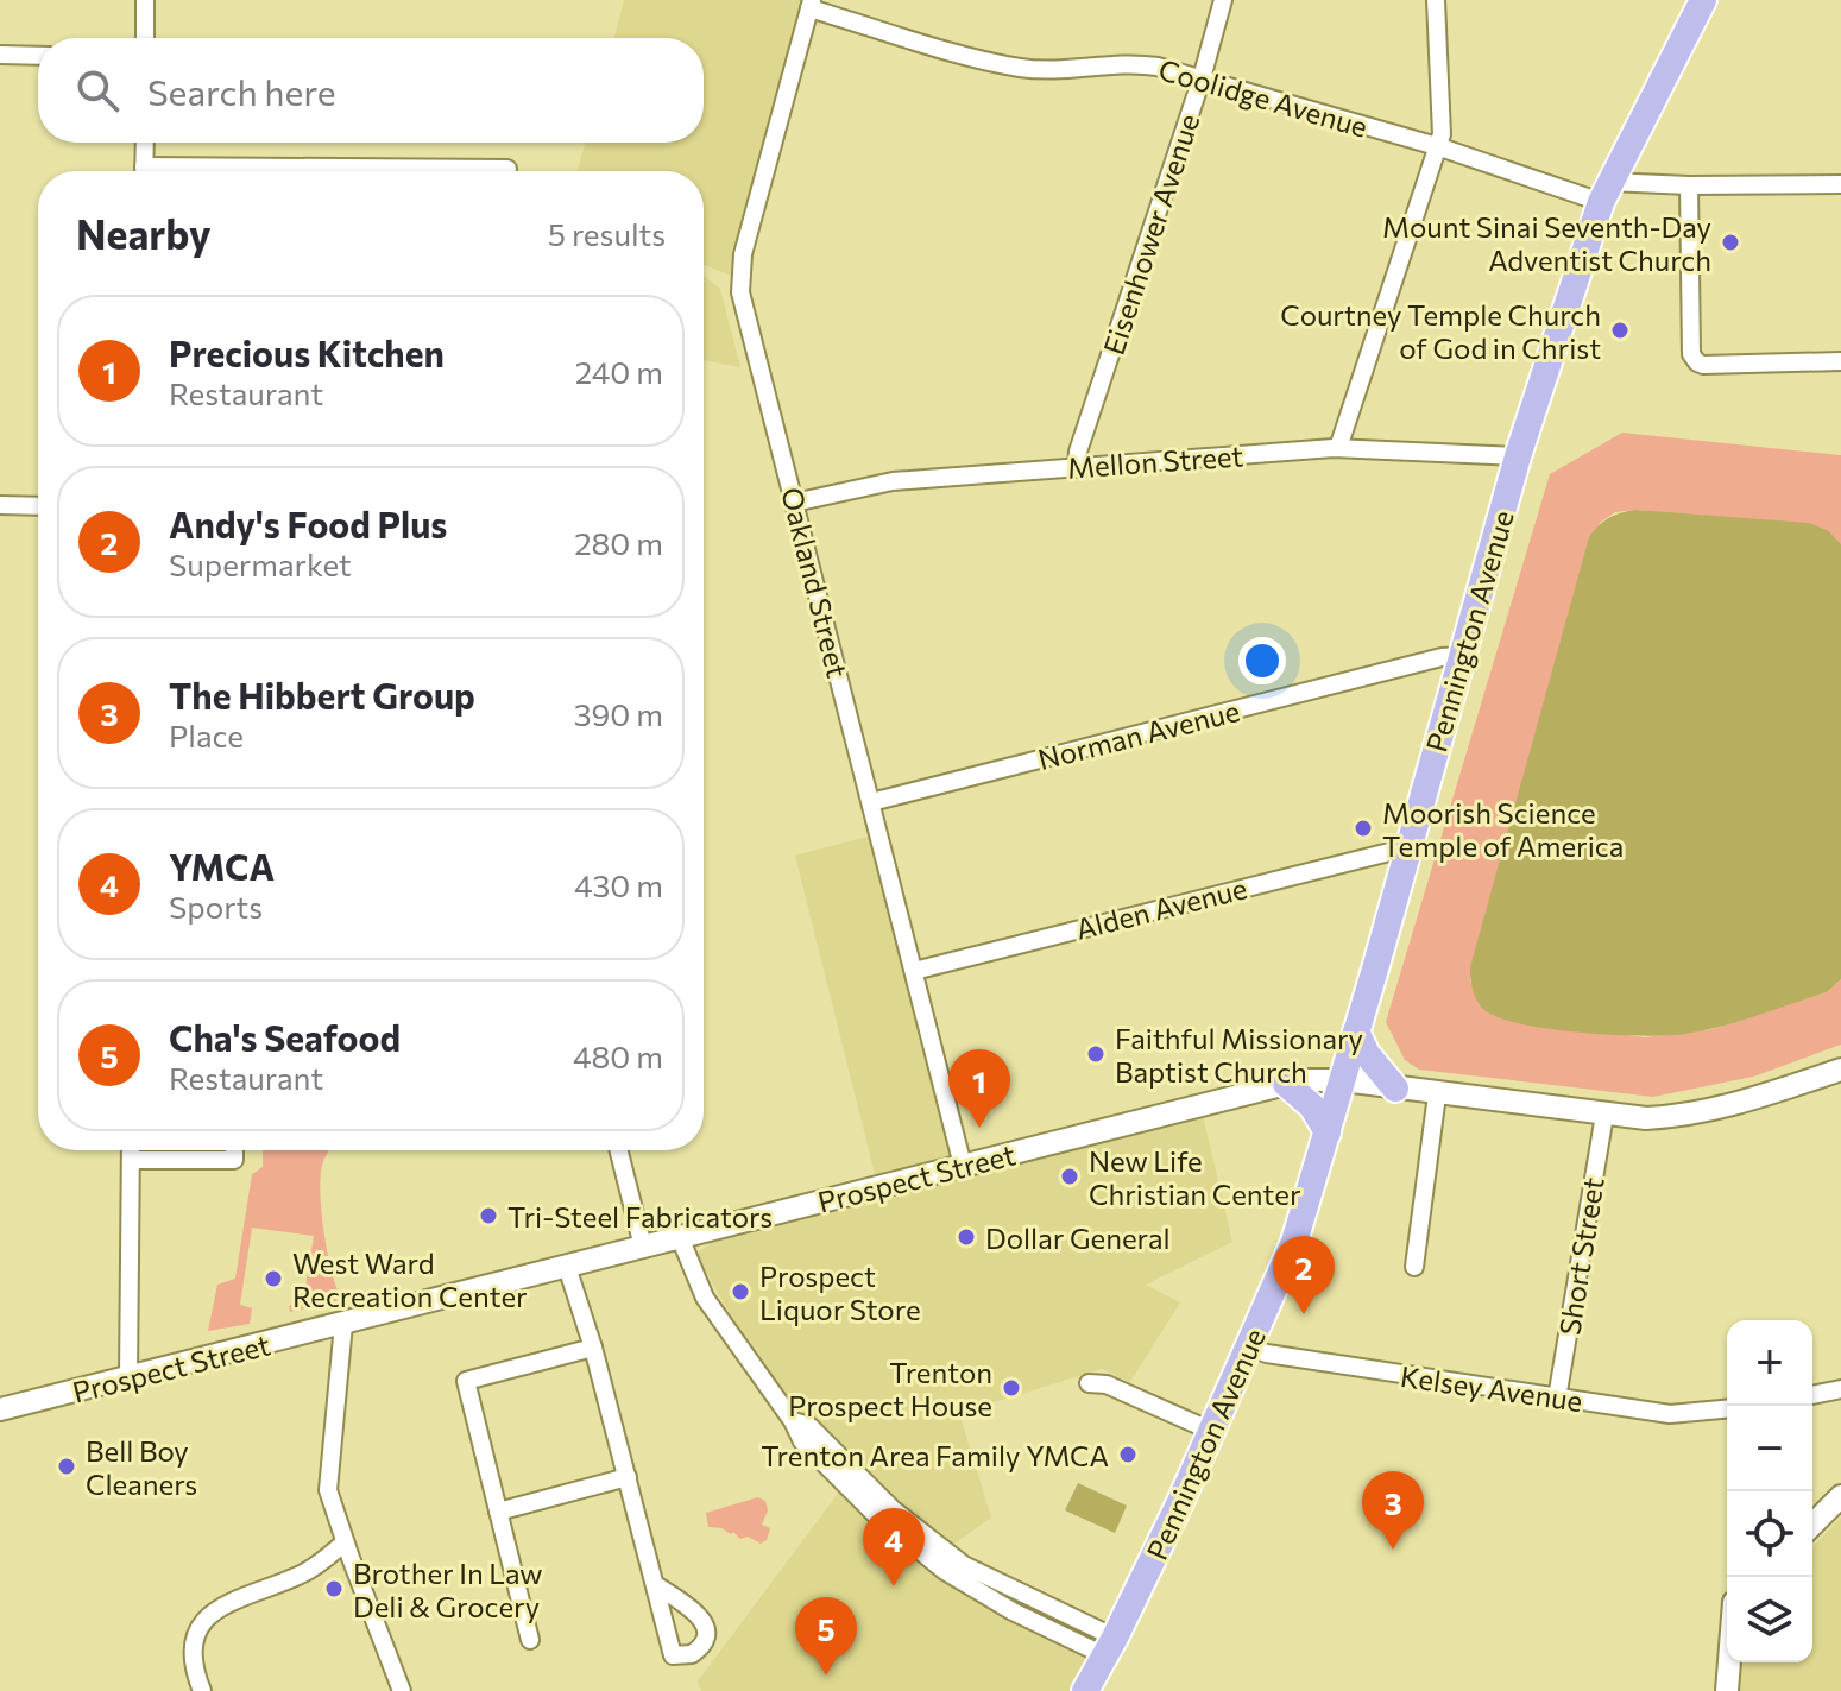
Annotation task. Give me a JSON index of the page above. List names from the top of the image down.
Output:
{
  "streets": {
    "main road": ["Pennington Avenue"],
    "street": [
      "Coolidge Avenue",
      "Eisenhower Avenue",
      "Mellon Street",
      "Oakland Street",
      "Norman Avenue",
      "Alden Avenue",
      "Prospect Street",
      "Short Street",
      "Kelsey Avenue"
    ]
  },
  "crossings": [
    ["Coolidge Avenue", "Eisenhower Avenue"],
    ["Coolidge Avenue", "Oakland Street"],
    ["Coolidge Avenue", "Pennington Avenue"],
    ["Eisenhower Avenue", "Mellon Street"],
    ["Mellon Street", "Oakland Street"],
    ["Mellon Street", "Pennington Avenue"],
    ["Oakland Street", "Norman Avenue"],
    ["Oakland Street", "Alden Avenue"],
    ["Oakland Street", "Prospect Street"],
    ["Pennington Avenue", "Norman Avenue"],
    ["Pennington Avenue", "Alden Avenue"],
    ["Pennington Avenue", "Prospect Street"],
    ["Pennington Avenue", "Kelsey Avenue"],
    ["Prospect Street", "Short Street"],
    ["Short Street", "Kelsey Avenue"]
  ],
  "places": [
    "Mount Sinai Seventh-Day Adventist Church",
    "Courtney Temple Church of God in Christ",
    "Moorish Science Temple of America",
    "Faithful Missionary Baptist Church",
    "New Life Christian Center",
    "Tri-Steel Fabricators",
    "Dollar General",
    "West Ward Recreation Center",
    "Prospect Liquor Store",
    "Trenton Prospect House",
    "Trenton Area Family YMCA",
    "Bell Boy Cleaners",
    "Brother In Law Deli & Grocery"
  ],
  "page": {
    "search": "Search here",
    "heading": ["Nearby", "5 results"],
    "list": [
      {
        "mark": "1",
        "name": "Precious Kitchen",
        "note": "Restaurant",
        "value": "240 m"
      },
      {
        "mark": "2",
        "name": "Andy's Food Plus",
        "note": "Supermarket",
        "value": "280 m"
      },
      {
        "mark": "3",
        "name": "The Hibbert Group",
        "note": "Place",
        "value": "390 m"
      },
      {
        "mark": "4",
        "name": "YMCA",
        "note": "Sports",
        "value": "430 m"
      },
      {
        "mark": "5",
        "name": "Cha's Seafood",
        "note": "Restaurant",
        "value": "480 m"
      }
    ],
    "pins": [
      "1",
      "2",
      "3",
      "4",
      "5"
    ],
    "map_buttons": ["+", "−"]
  }
}
